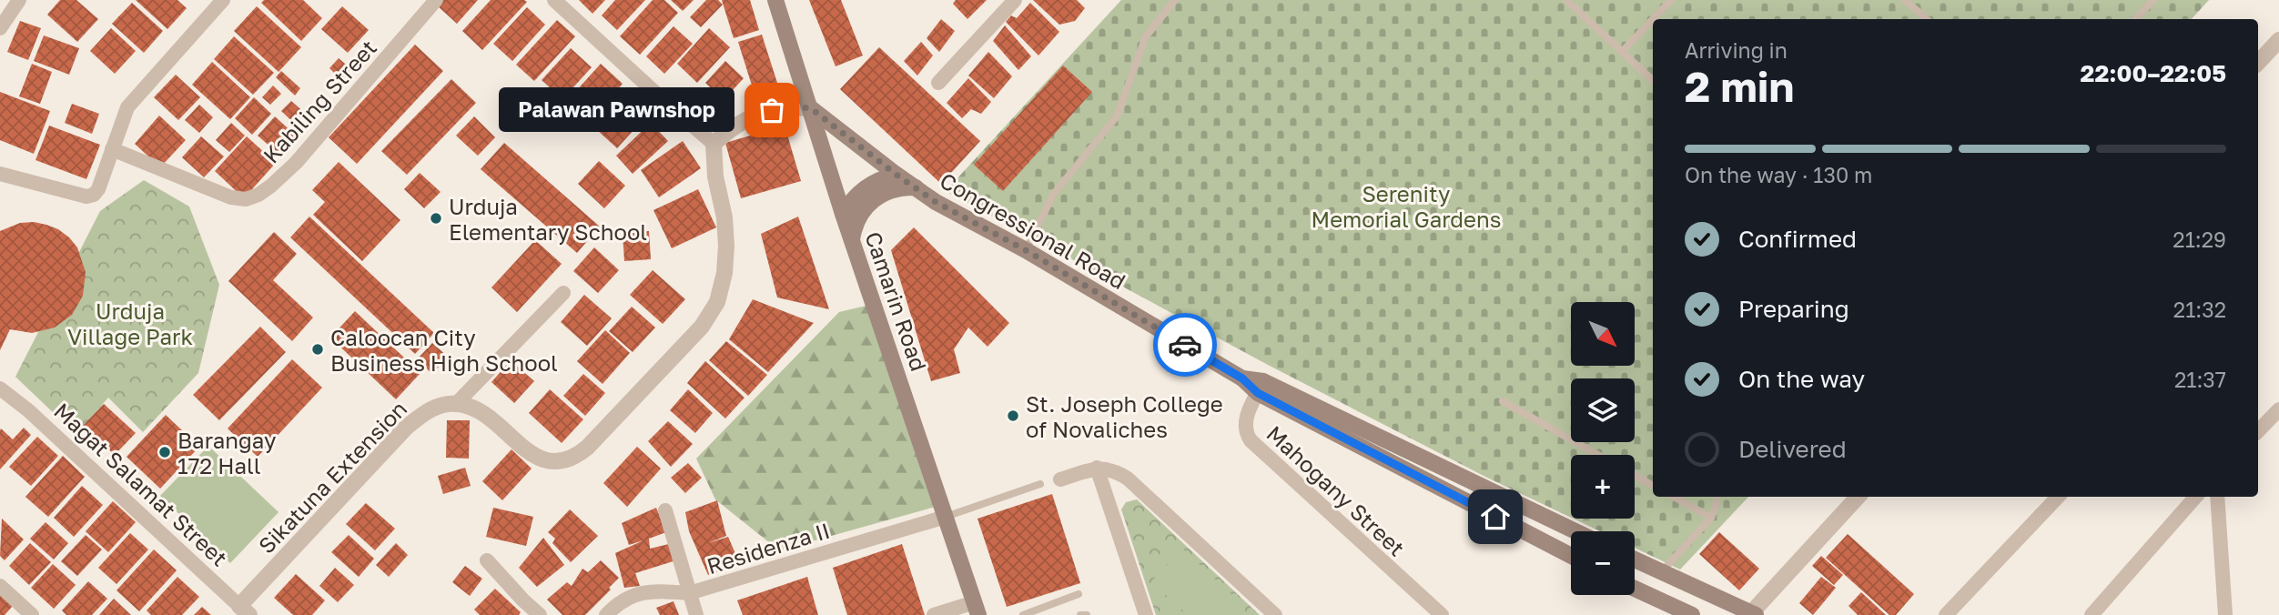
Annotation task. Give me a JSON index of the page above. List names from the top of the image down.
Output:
{
  "streets": {
    "main road": ["Congressional Road", "Camarin Road"],
    "street": [
      "Kabiling Street",
      "Sikatuna Extension",
      "Magat Salamat Street",
      "Mahogany Street",
      "Residenza II"
    ]
  },
  "crossings": [
    ["Congressional Road", "Camarin Road"],
    ["Congressional Road", "Mahogany Street"],
    ["Camarin Road", "Residenza II"],
    ["Sikatuna Extension", "Magat Salamat Street"]
  ],
  "parks": ["Serenity Memorial Gardens", "Urduja Village Park"],
  "places": [
    "Palawan Pawnshop",
    "Urduja Elementary School",
    "Caloocan City Business High School",
    "St. Joseph College of Novaliches",
    "Barangay 172 Hall"
  ],
  "north": "bottom right",
  "page": {
    "heading": ["2 min", "Arriving in", "22:00–22:05"],
    "bubble": "Palawan Pawnshop",
    "bar": "On the way · 130 m",
    "list": [
      ["Confirmed", "21:29"],
      ["Preparing", "21:32"],
      ["On the way", "21:37"],
      "Delivered"
    ],
    "map_buttons": ["+", "−"]
  }
}
